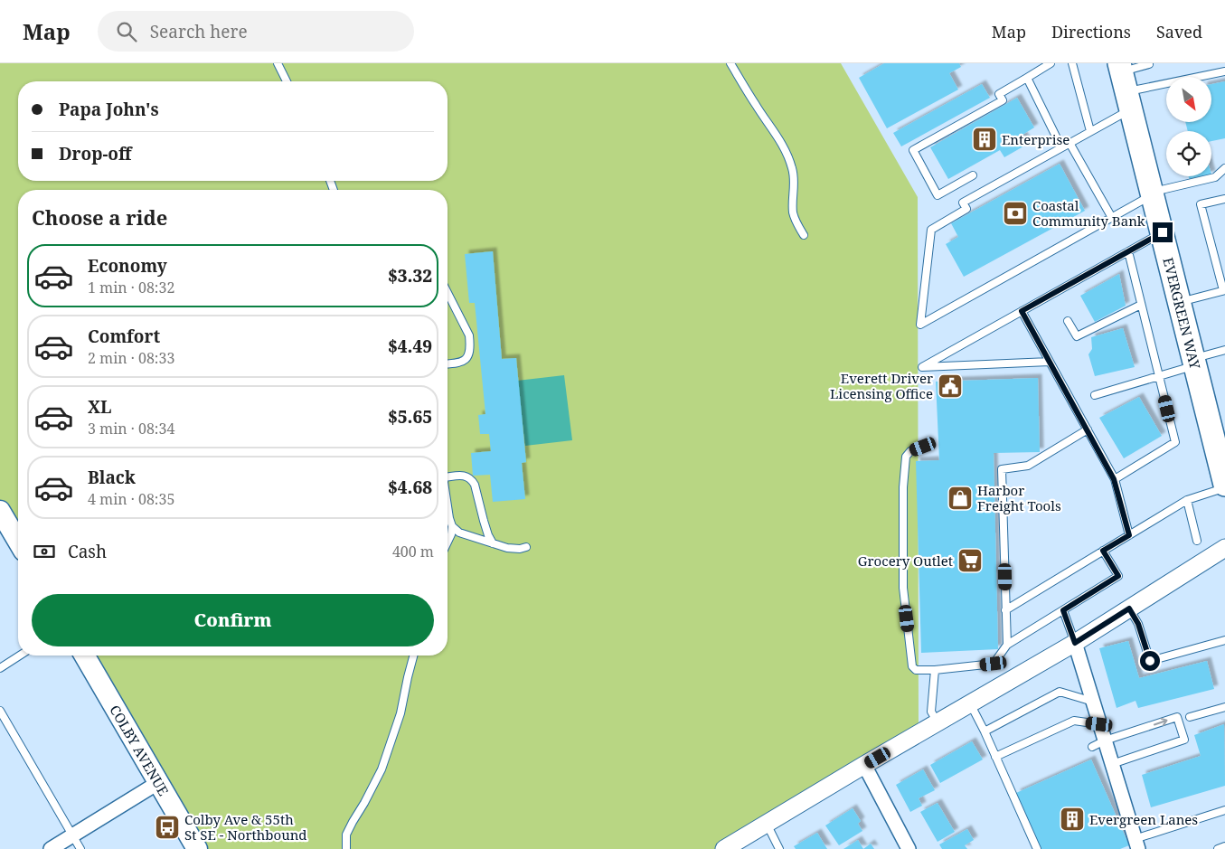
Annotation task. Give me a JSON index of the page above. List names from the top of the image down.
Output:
{
  "streets": {
    "main road": ["EVERGREEN WAY", "COLBY AVENUE"]
  },
  "places": {
    "building": ["Enterprise", "Evergreen Lanes"],
    "bank": ["Coastal Community Bank"],
    "public building": ["Everett Driver Licensing Office"],
    "shop": ["Harbor Freight Tools"],
    "supermarket": ["Grocery Outlet"],
    "bus stop": ["Colby Ave & 55th St SE - Northbound"]
  },
  "north": "bottom right",
  "page": {
    "header": "Map",
    "search": "Search here",
    "nav": ["Map", "Directions", "Saved"],
    "banner": ["Papa John's", "Drop-off"],
    "heading": "Choose a ride",
    "list": [
      {
        "name": "Economy",
        "note": "1 min · 08:32",
        "value": "$3.32"
      },
      {
        "name": "Comfort",
        "note": "2 min · 08:33",
        "value": "$4.49"
      },
      {
        "name": "XL",
        "note": "3 min · 08:34",
        "value": "$5.65"
      },
      {
        "name": "Black",
        "note": "4 min · 08:35",
        "value": "$4.68"
      }
    ],
    "pay": ["Cash", "400 m"],
    "buttons": "Confirm"
  }
}
